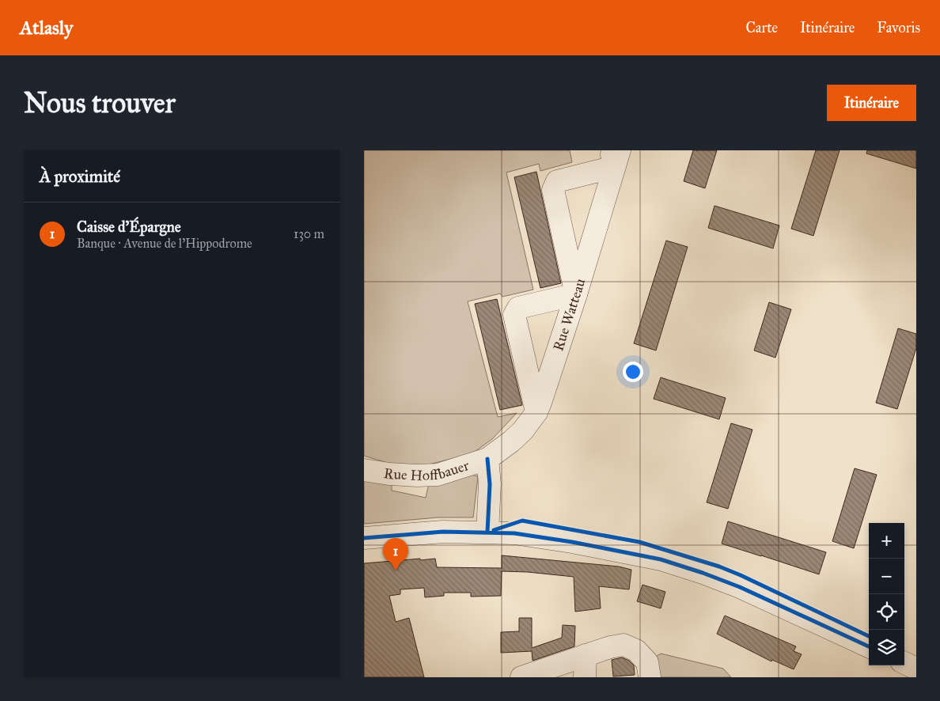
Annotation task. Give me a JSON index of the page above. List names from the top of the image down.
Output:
{
  "streets": {
    "street": ["Rue Watteau", "Rue Hoffbauer"]
  },
  "crossings": [
    ["Rue Watteau", "Rue Hoffbauer"]
  ],
  "page": {
    "header": "Atlasly",
    "nav": ["Carte", "Itinéraire", "Favoris"],
    "buttons": "Itinéraire",
    "title": "Nous trouver",
    "heading": "À proximité",
    "list": [
      {
        "mark": "1",
        "name": "Caisse d'Épargne",
        "note": "Banque · Avenue de l'Hippodrome",
        "value": "130 m"
      }
    ],
    "map_buttons": ["+", "−"],
    "pins": "1"
  }
}
